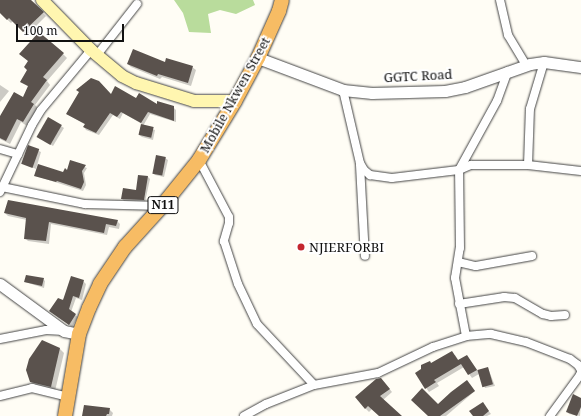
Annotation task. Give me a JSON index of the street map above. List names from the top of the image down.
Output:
{
  "streets": {
    "highway": ["Mobile Nkwen Street", "N11"],
    "street": ["GGTC Road"]
  },
  "crossings": [
    ["GGTC Road", "Mobile Nkwen Street"]
  ],
  "places": ["NJIERFORBI"],
  "scale_bar": "100 m"
}
